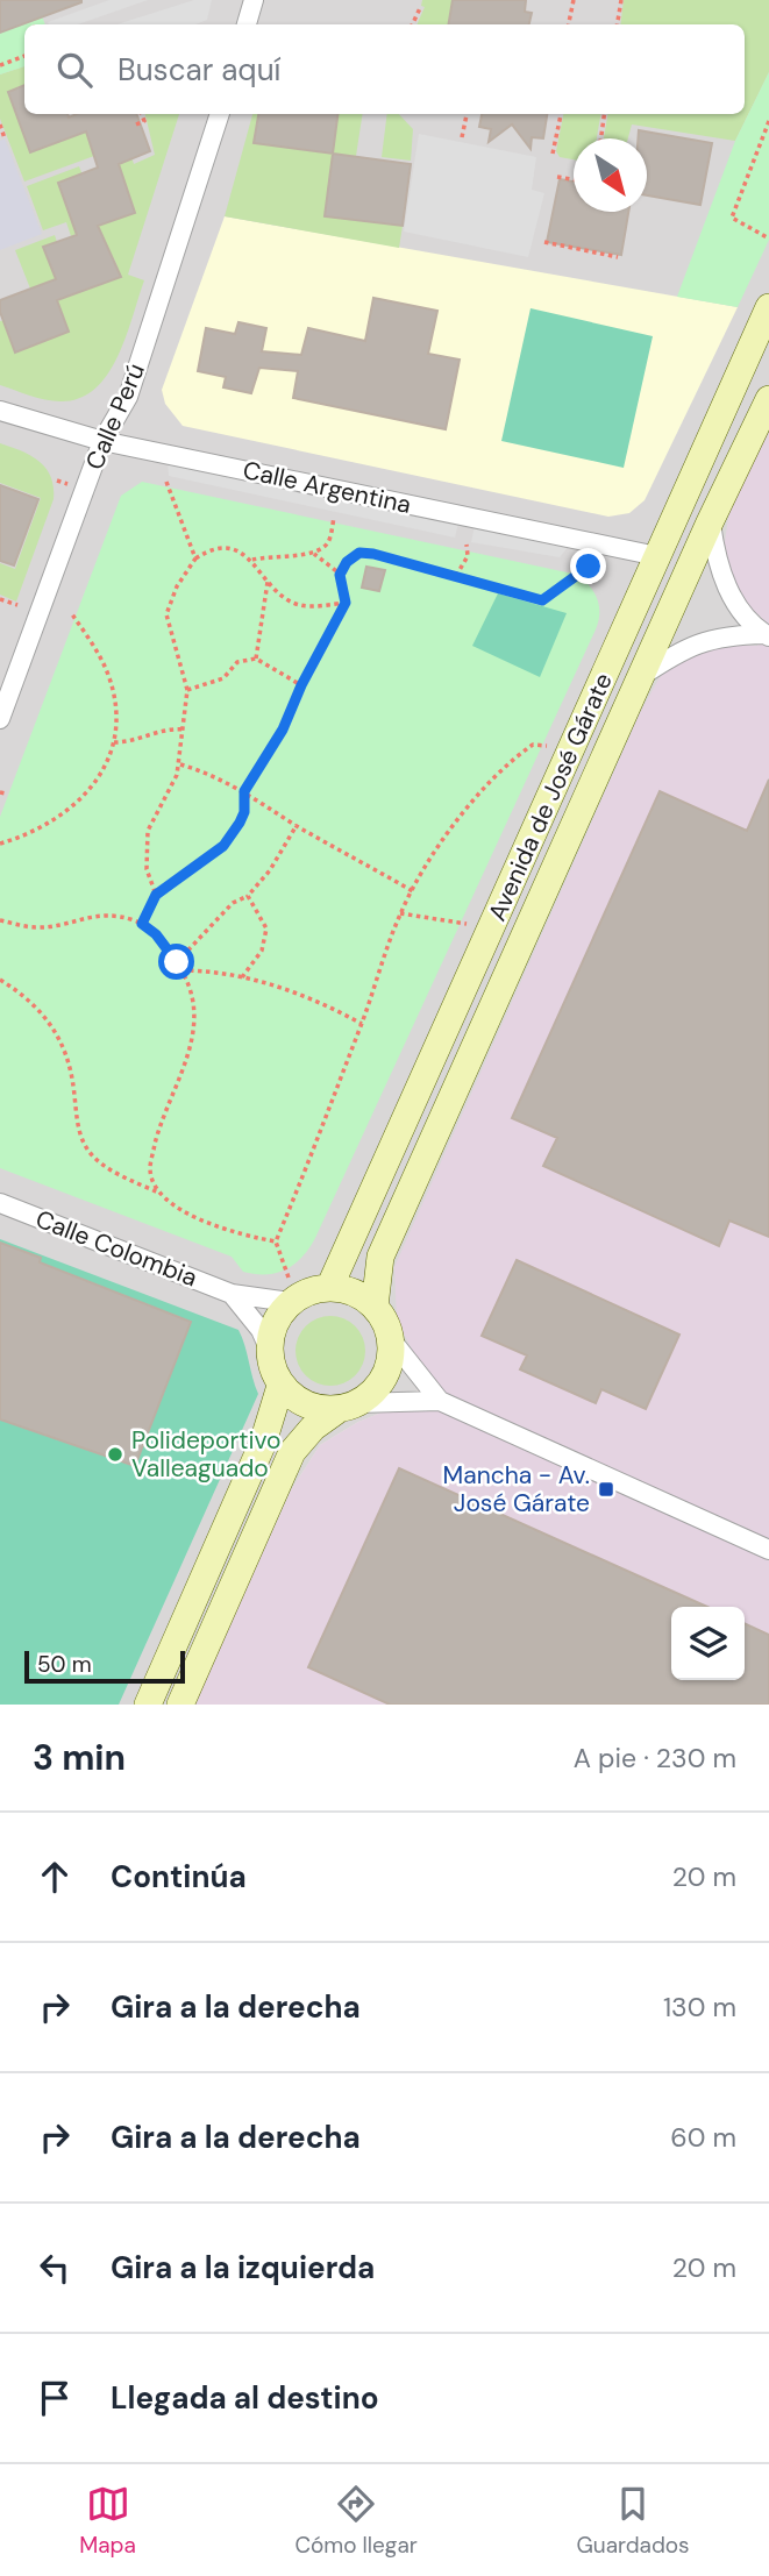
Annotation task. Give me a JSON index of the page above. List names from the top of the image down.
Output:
{
  "streets": {
    "main road": ["Avenida de José Gárate"],
    "street": ["Calle Perú", "Calle Argentina", "Calle Colombia"]
  },
  "crossings": [
    ["Calle Perú", "Calle Argentina"],
    ["Calle Argentina", "Avenida de José Gárate"],
    ["Avenida de José Gárate", "Calle Colombia"]
  ],
  "places": {
    "other": ["Polideportivo Valleaguado"],
    "transit": ["Mancha - Av. José Gárate"]
  },
  "scale_bar": "50 m",
  "north": "bottom right",
  "page": {
    "search": "Buscar aquí",
    "scale": "50 m",
    "heading": ["3 min", "A pie · 230 m"],
    "list": [
      ["Continúa", "20 m"],
      ["Gira a la derecha", "130 m"],
      ["Gira a la derecha", "60 m"],
      ["Gira a la izquierda", "20 m"],
      "Llegada al destino"
    ],
    "nav": ["Mapa", "Cómo llegar", "Guardados"]
  }
}
